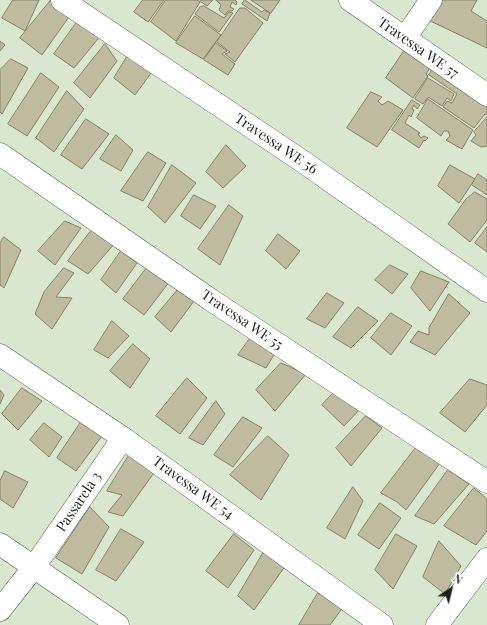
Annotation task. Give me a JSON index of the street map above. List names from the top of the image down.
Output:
{
  "streets": {
    "street": [
      "Travessa WE 57",
      "Travessa WE 56",
      "Travessa WE 55",
      "Travessa WE 54",
      "Passarela 3"
    ]
  },
  "crossings": [
    ["Travessa WE 54", "Passarela 3"]
  ],
  "north": "top right"
}
